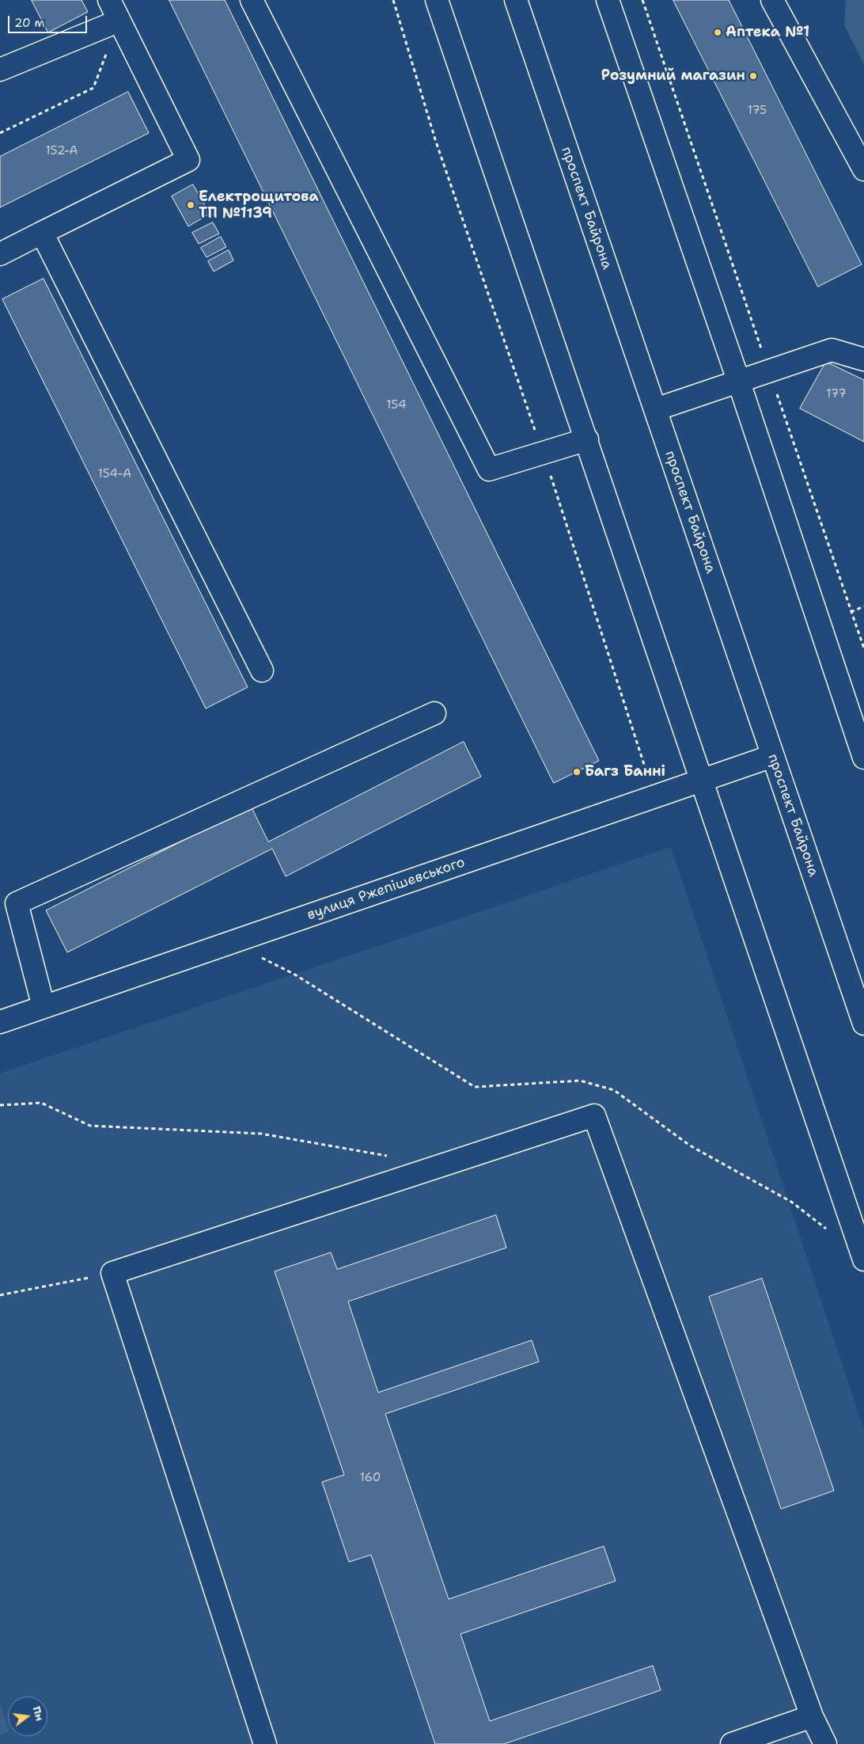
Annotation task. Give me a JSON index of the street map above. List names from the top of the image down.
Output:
{
  "streets": {
    "main road": ["проспект Байрона", "вулиця Ржепішевського"]
  },
  "crossings": [
    ["проспект Байрона", "вулиця Ржепішевського"]
  ],
  "places": [
    "Аптека №1",
    "Розумний магазин",
    "Електрощитова ТП №1139",
    "Багз Банні"
  ],
  "house_numbers": [
    "175",
    "152-А",
    "177",
    "154",
    "154-А",
    "160"
  ],
  "scale_bar": "20 m",
  "north": "right"
}
